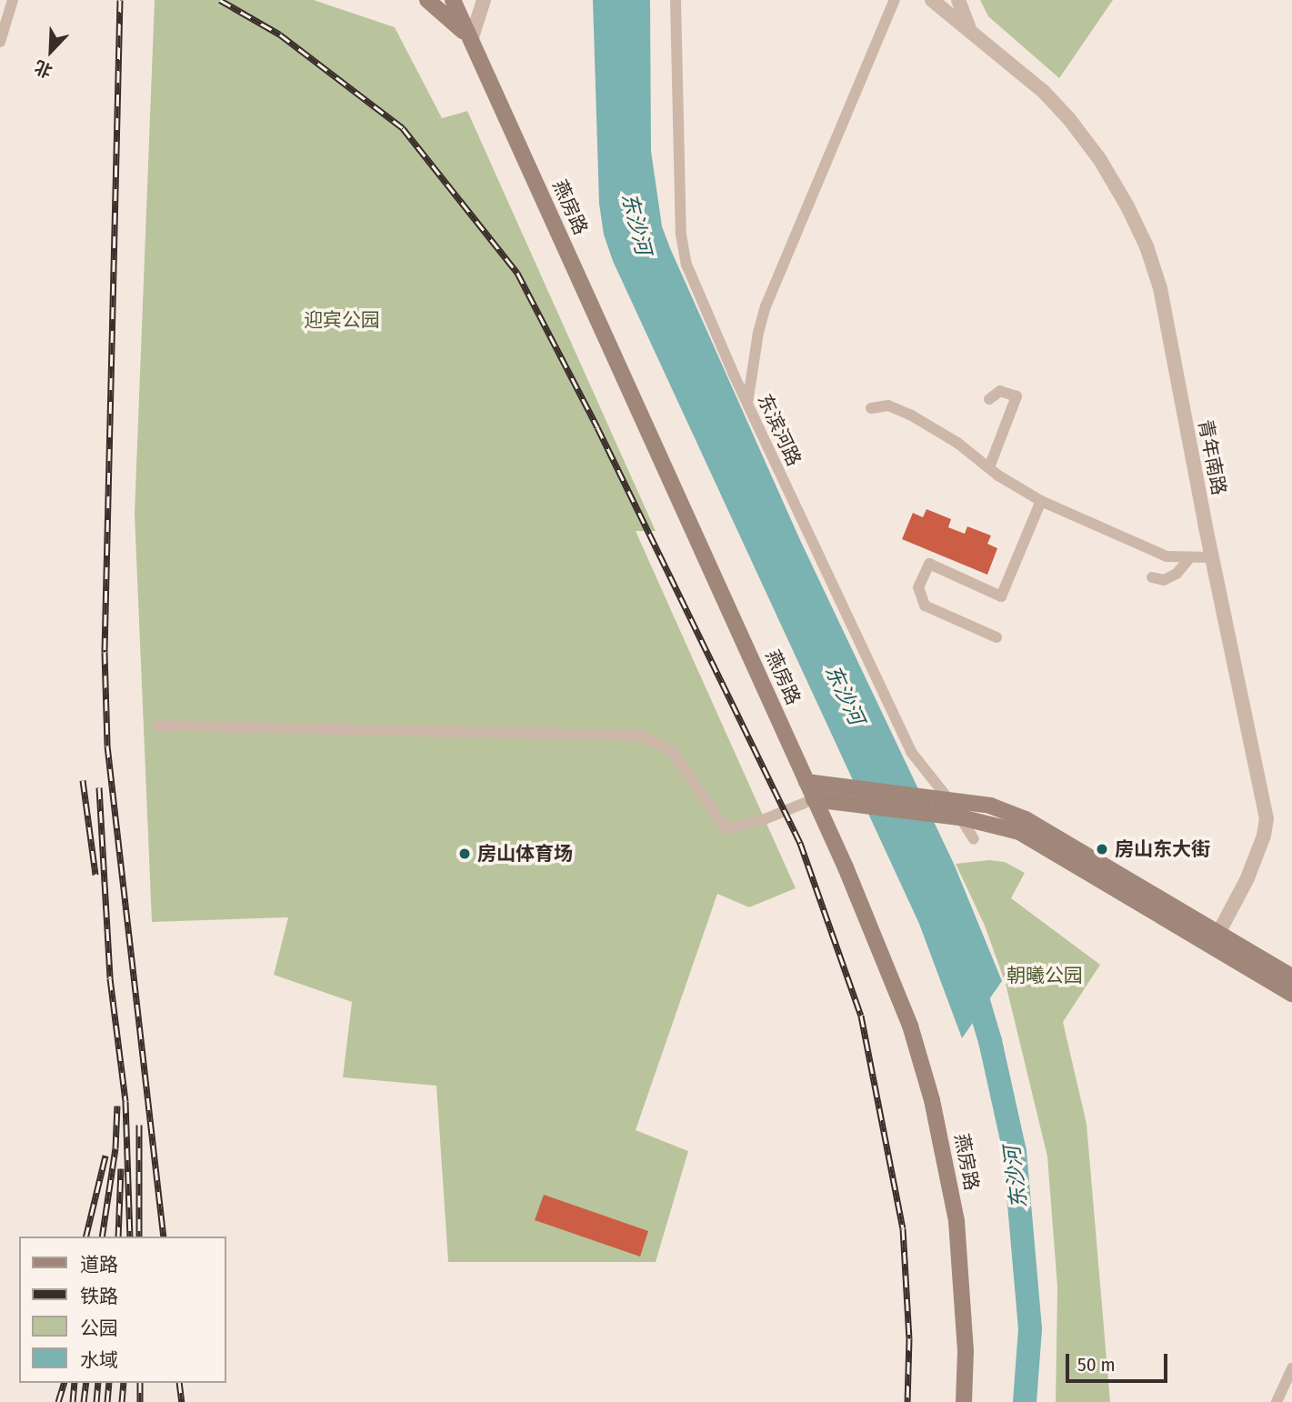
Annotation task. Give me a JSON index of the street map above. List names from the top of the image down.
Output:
{
  "streets": {
    "main road": ["燕房路"],
    "street": ["东滨河路", "青年南路"]
  },
  "water": ["东沙河"],
  "parks": ["迎宾公园", "朝曦公园"],
  "places": ["房山东大街", "房山体育场"],
  "legend": [
    "道路",
    "铁路",
    "公园",
    "水域"
  ],
  "scale_bar": "50 m",
  "north": "bottom left"
}
